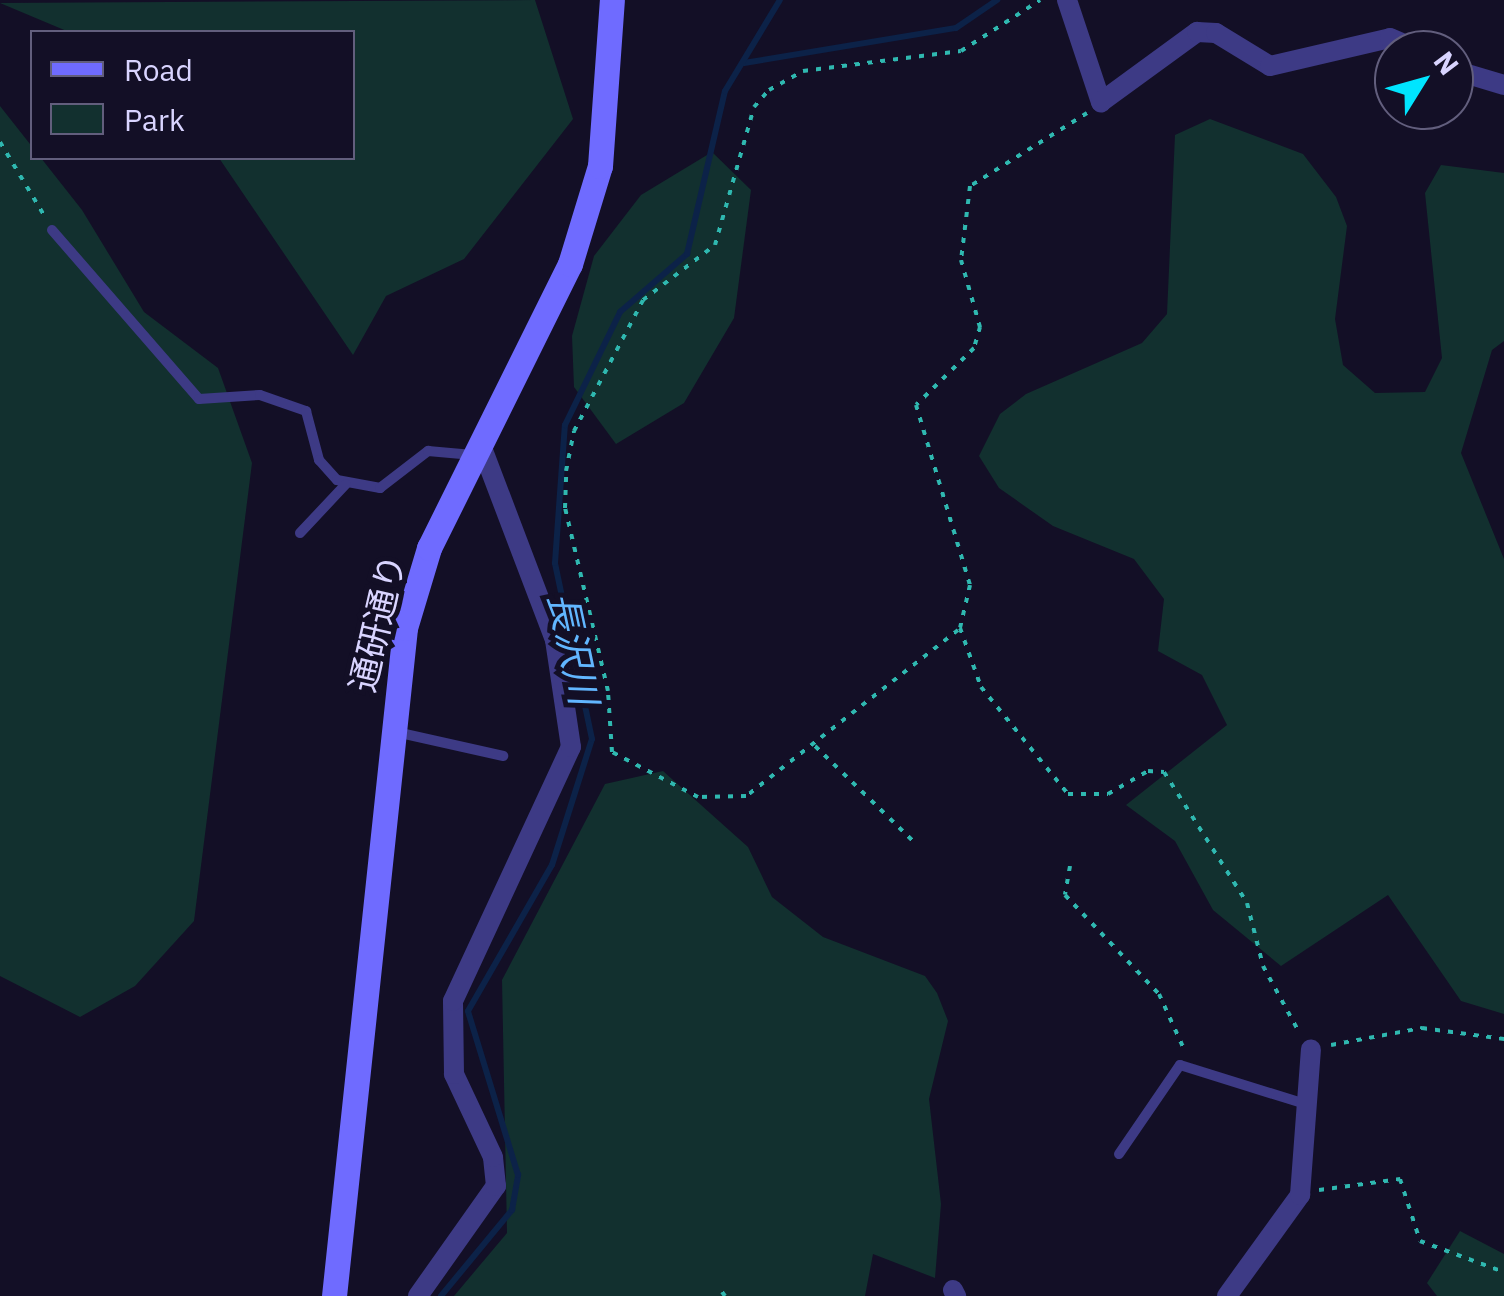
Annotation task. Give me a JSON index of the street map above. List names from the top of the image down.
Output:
{
  "streets": {
    "street": ["通研通り"]
  },
  "water": ["長沢川"],
  "legend": ["Road", "Park"],
  "north": "top right"
}
